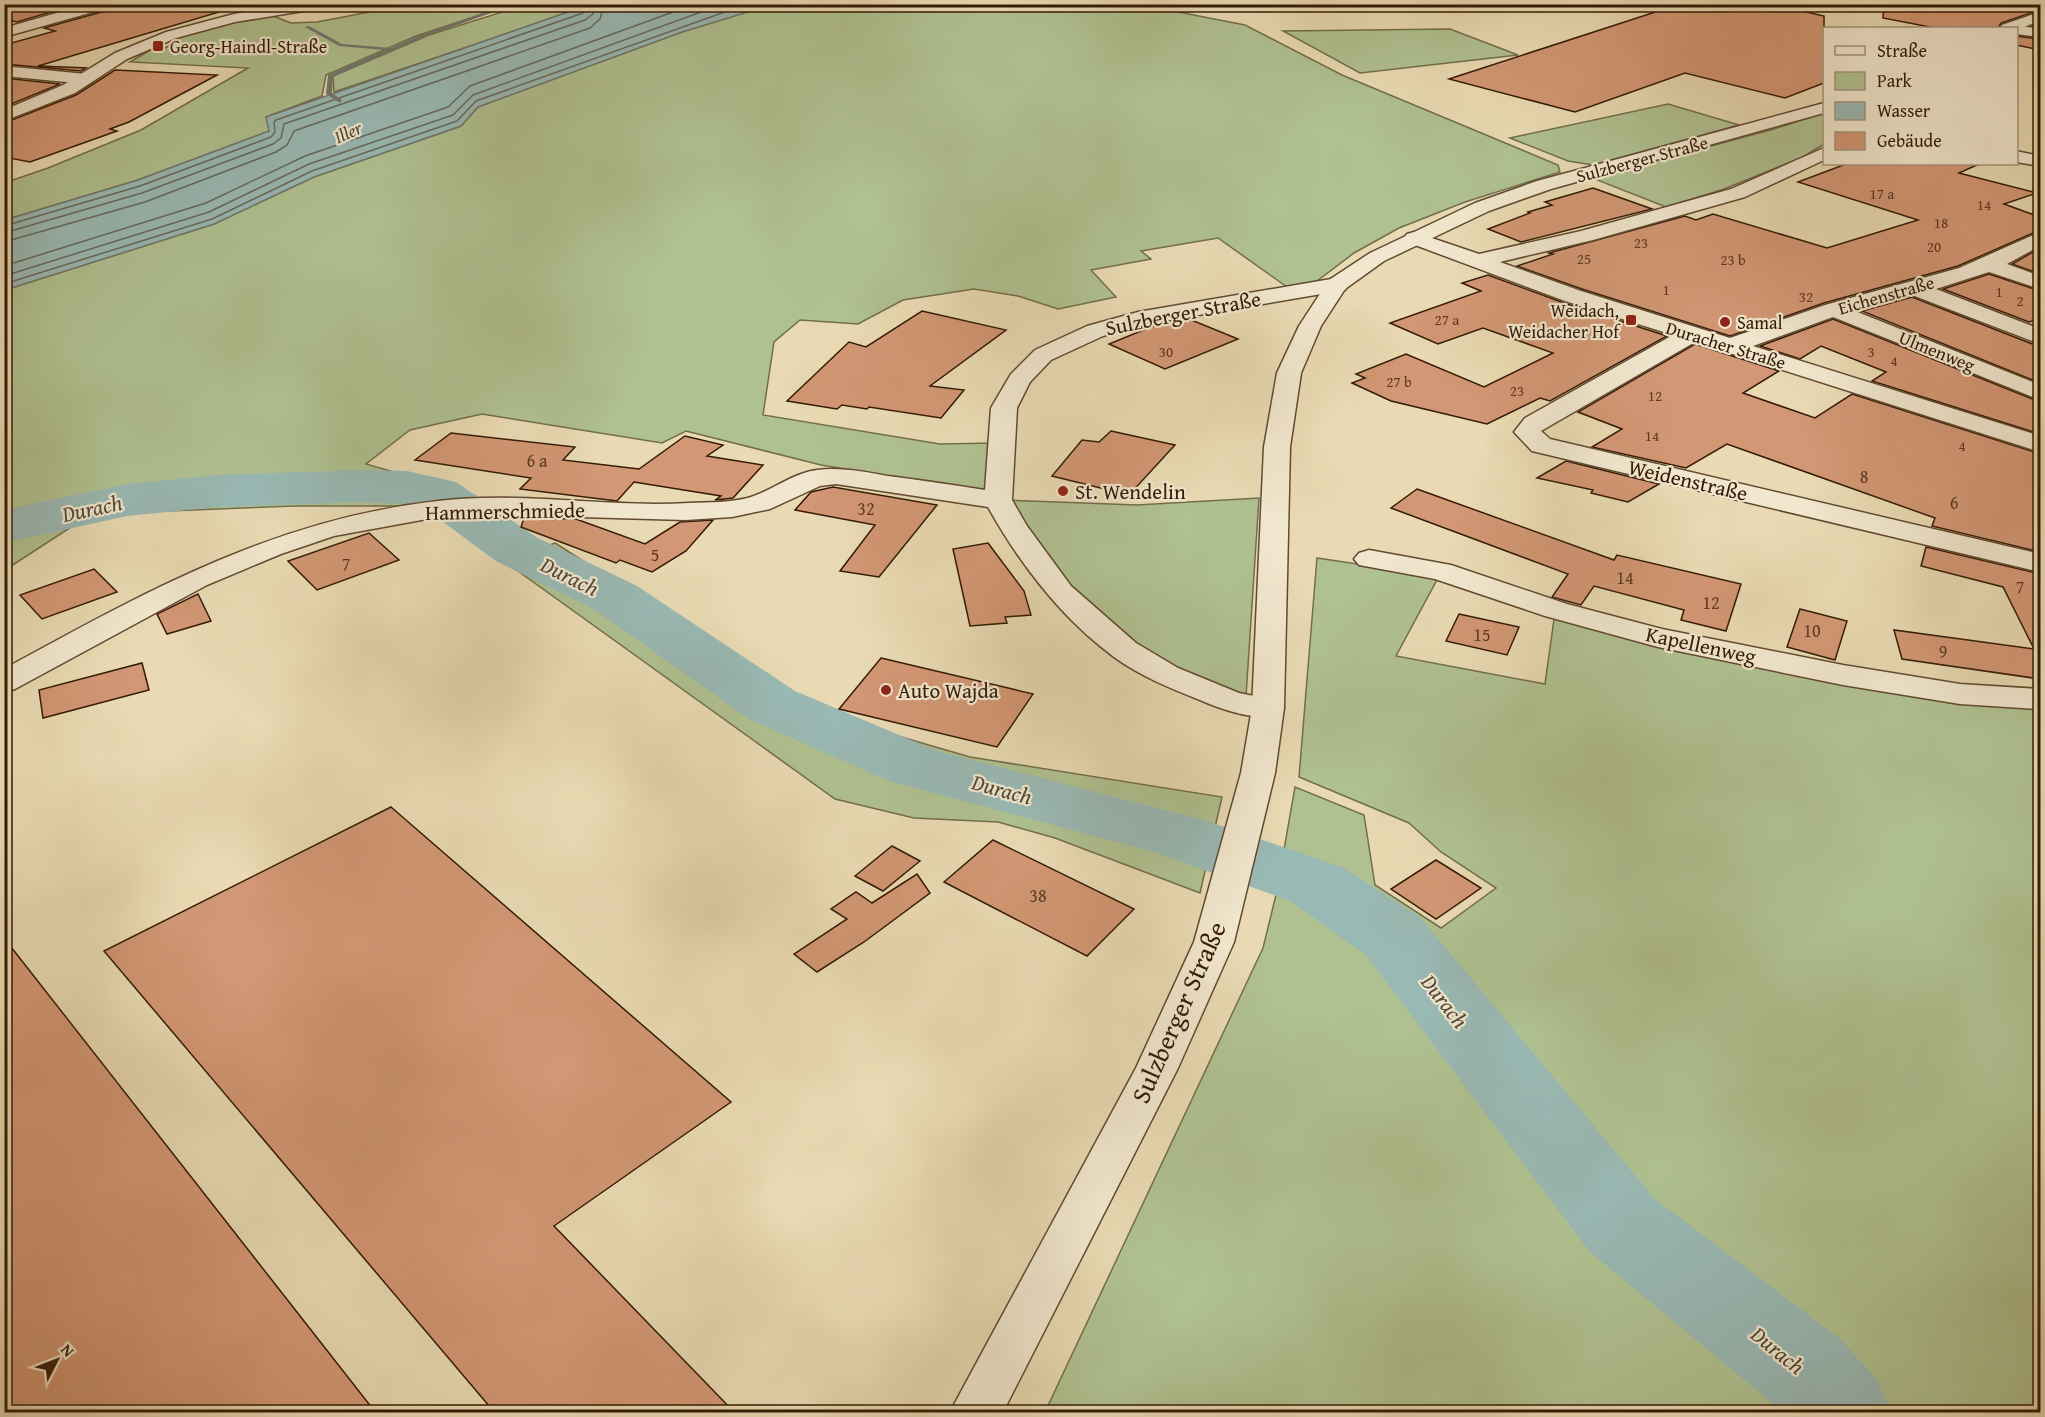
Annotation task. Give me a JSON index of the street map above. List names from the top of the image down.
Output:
{
  "streets": {
    "street": [
      "Sulzberger Straße",
      "Eichenstraße",
      "Duracher Straße",
      "Ulmenweg",
      "Weidenstraße",
      "Hammerschmiede",
      "Kapellenweg"
    ]
  },
  "crossings": [
    ["Sulzberger Straße", "Duracher Straße"],
    ["Sulzberger Straße", "Hammerschmiede"],
    ["Eichenstraße", "Duracher Straße"],
    ["Eichenstraße", "Ulmenweg"],
    ["Duracher Straße", "Weidenstraße"]
  ],
  "water": ["Iller", "Durach"],
  "places": {
    "transit": ["Georg-Haindl-Straße", "Weidach, Weidacher Hof"],
    "other": ["Samal", "St. Wendelin", "Auto Wajda"]
  },
  "house_numbers": [
    "17 a",
    "14",
    "18",
    "23",
    "20",
    "25",
    "23 b",
    "1",
    "1",
    "32",
    "2",
    "27 a",
    "30",
    "3",
    "4",
    "27 b",
    "23",
    "12",
    "14",
    "4",
    "6 a",
    "8",
    "6",
    "32",
    "5",
    "7",
    "14",
    "7",
    "12",
    "10",
    "15",
    "9",
    "38"
  ],
  "legend": [
    "Straße",
    "Park",
    "Wasser",
    "Gebäude"
  ],
  "north": "top right"
}
